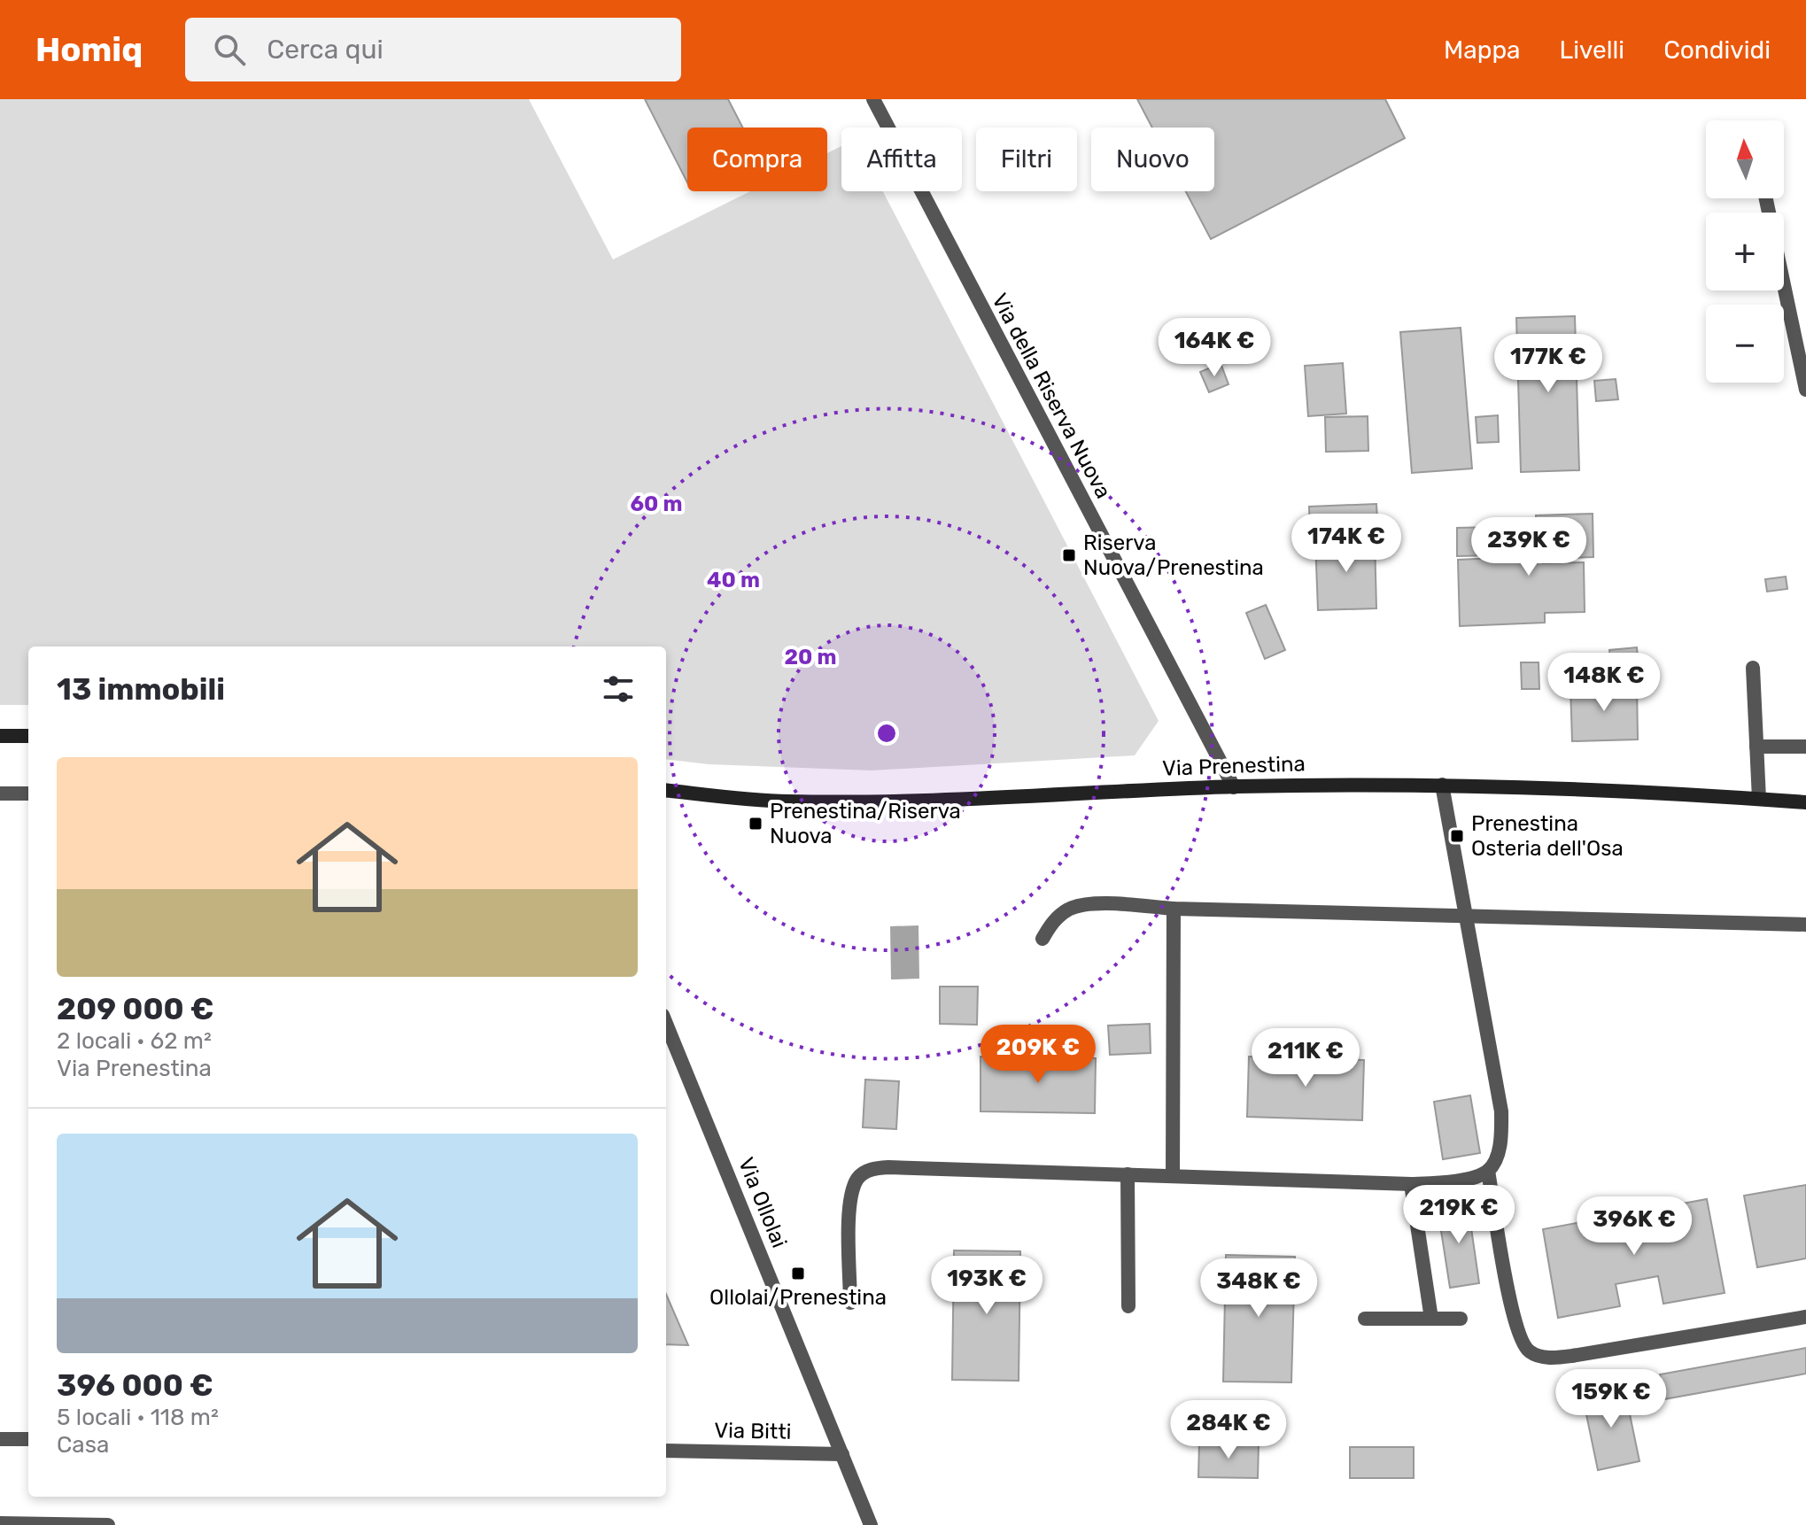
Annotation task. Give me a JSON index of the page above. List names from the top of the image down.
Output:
{
  "streets": {
    "main road": ["Via Prenestina"],
    "street": ["Via della Riserva Nuova", "Via Ollolai", "Via Bitti"]
  },
  "crossings": [
    ["Via della Riserva Nuova", "Via Prenestina"],
    ["Via Ollolai", "Via Bitti"]
  ],
  "places": {
    "transit": [
      "Riserva Nuova/Prenestina",
      "Prenestina/Riserva Nuova",
      "Prenestina Osteria dell'Osa",
      "Ollolai/Prenestina"
    ]
  },
  "north": "top",
  "page": {
    "header": "Homiq",
    "search": "Cerca qui",
    "nav": ["Mappa", "Livelli", "Condividi"],
    "map_buttons": ["+", "−"],
    "chip": [
      "Compra",
      "Affitta",
      "Filtri",
      "Nuovo"
    ],
    "price": [
      "164K €",
      "177K €",
      "174K €",
      "239K €",
      "148K €",
      "209K €",
      "211K €",
      "219K €",
      "396K €",
      "193K €",
      "348K €",
      "159K €",
      "284K €"
    ],
    "heading": "13 immobili",
    "list": [
      {
        "name": "209 000 €",
        "note": "2 locali · 62 m² · Via Prenestina"
      },
      {
        "name": "396 000 €",
        "note": "5 locali · 118 m² · Casa"
      }
    ]
  },
  "rings": ["60 m", "40 m", "20 m"]
}
